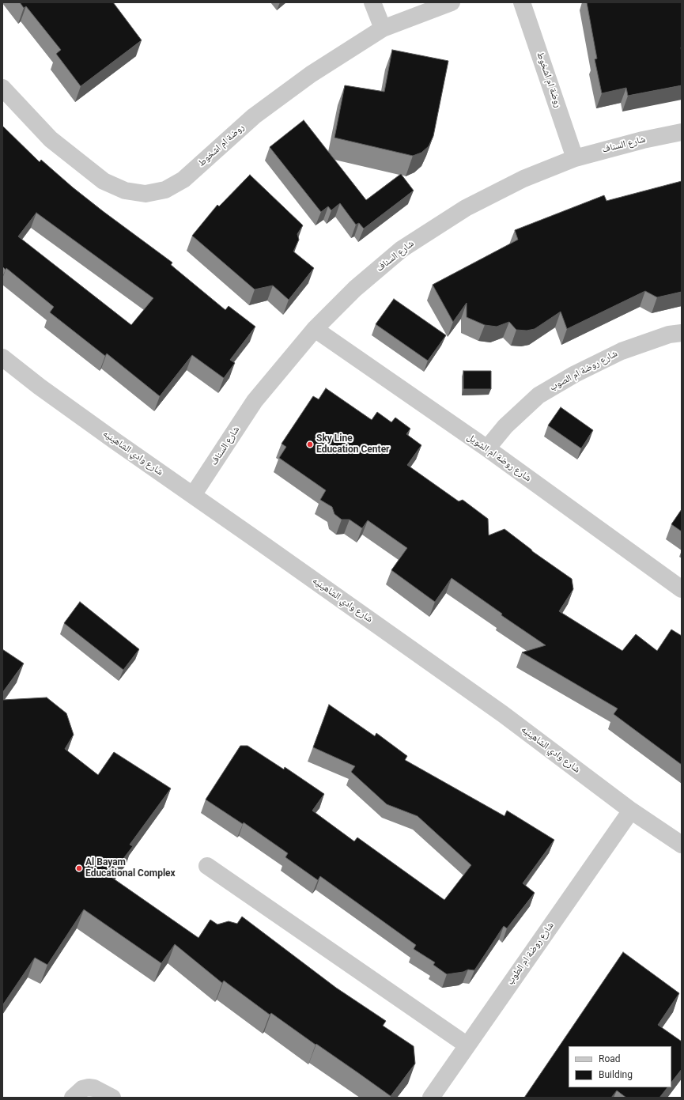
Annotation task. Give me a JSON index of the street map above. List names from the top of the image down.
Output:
{
  "streets": {
    "street": [
      "روضة ام اشخوط",
      "شارع السناف",
      "شارع روضة ام الصوب",
      "شارع وادي الشاهينيه",
      "شارع روضة ام الشويل",
      "شارع روضة ام الطوب"
    ]
  },
  "crossings": [
    ["روضة ام اشخوط", "شارع السناف"],
    ["شارع السناف", "شارع وادي الشاهينيه"],
    ["شارع السناف", "شارع روضة ام الشويل"],
    ["شارع روضة ام الصوب", "شارع روضة ام الشويل"],
    ["شارع وادي الشاهينيه", "شارع روضة ام الطوب"]
  ],
  "places": ["Sky Line Education Center", "Al Bayam Educational Complex"],
  "legend": ["Road", "Building"]
}
